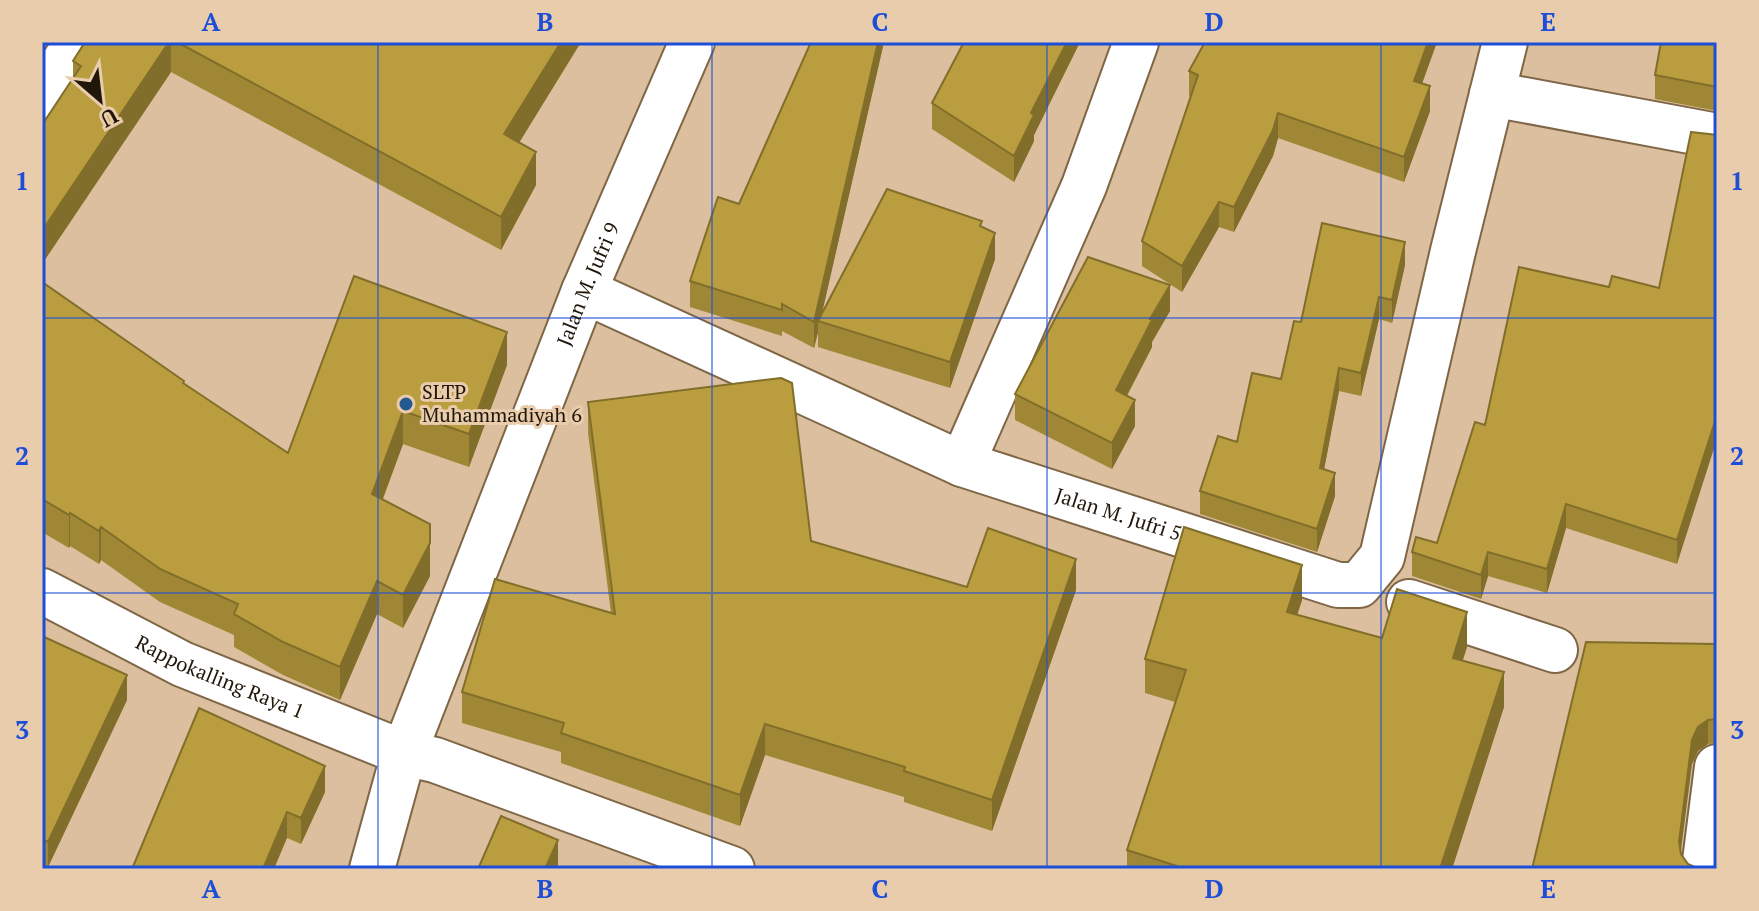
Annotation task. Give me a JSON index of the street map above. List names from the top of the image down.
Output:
{
  "streets": {
    "street": ["Jalan M. Jufri 9", "Jalan M. Jufri 5", "Rappokalling Raya 1"]
  },
  "crossings": [
    ["Jalan M. Jufri 9", "Jalan M. Jufri 5"],
    ["Jalan M. Jufri 9", "Rappokalling Raya 1"]
  ],
  "places": ["SLTP Muhammadiyah 6"],
  "north": "bottom right",
  "grid": {
    "columns": [
      "A",
      "B",
      "C",
      "D",
      "E"
    ],
    "rows": ["1", "2", "3"]
  }
}
